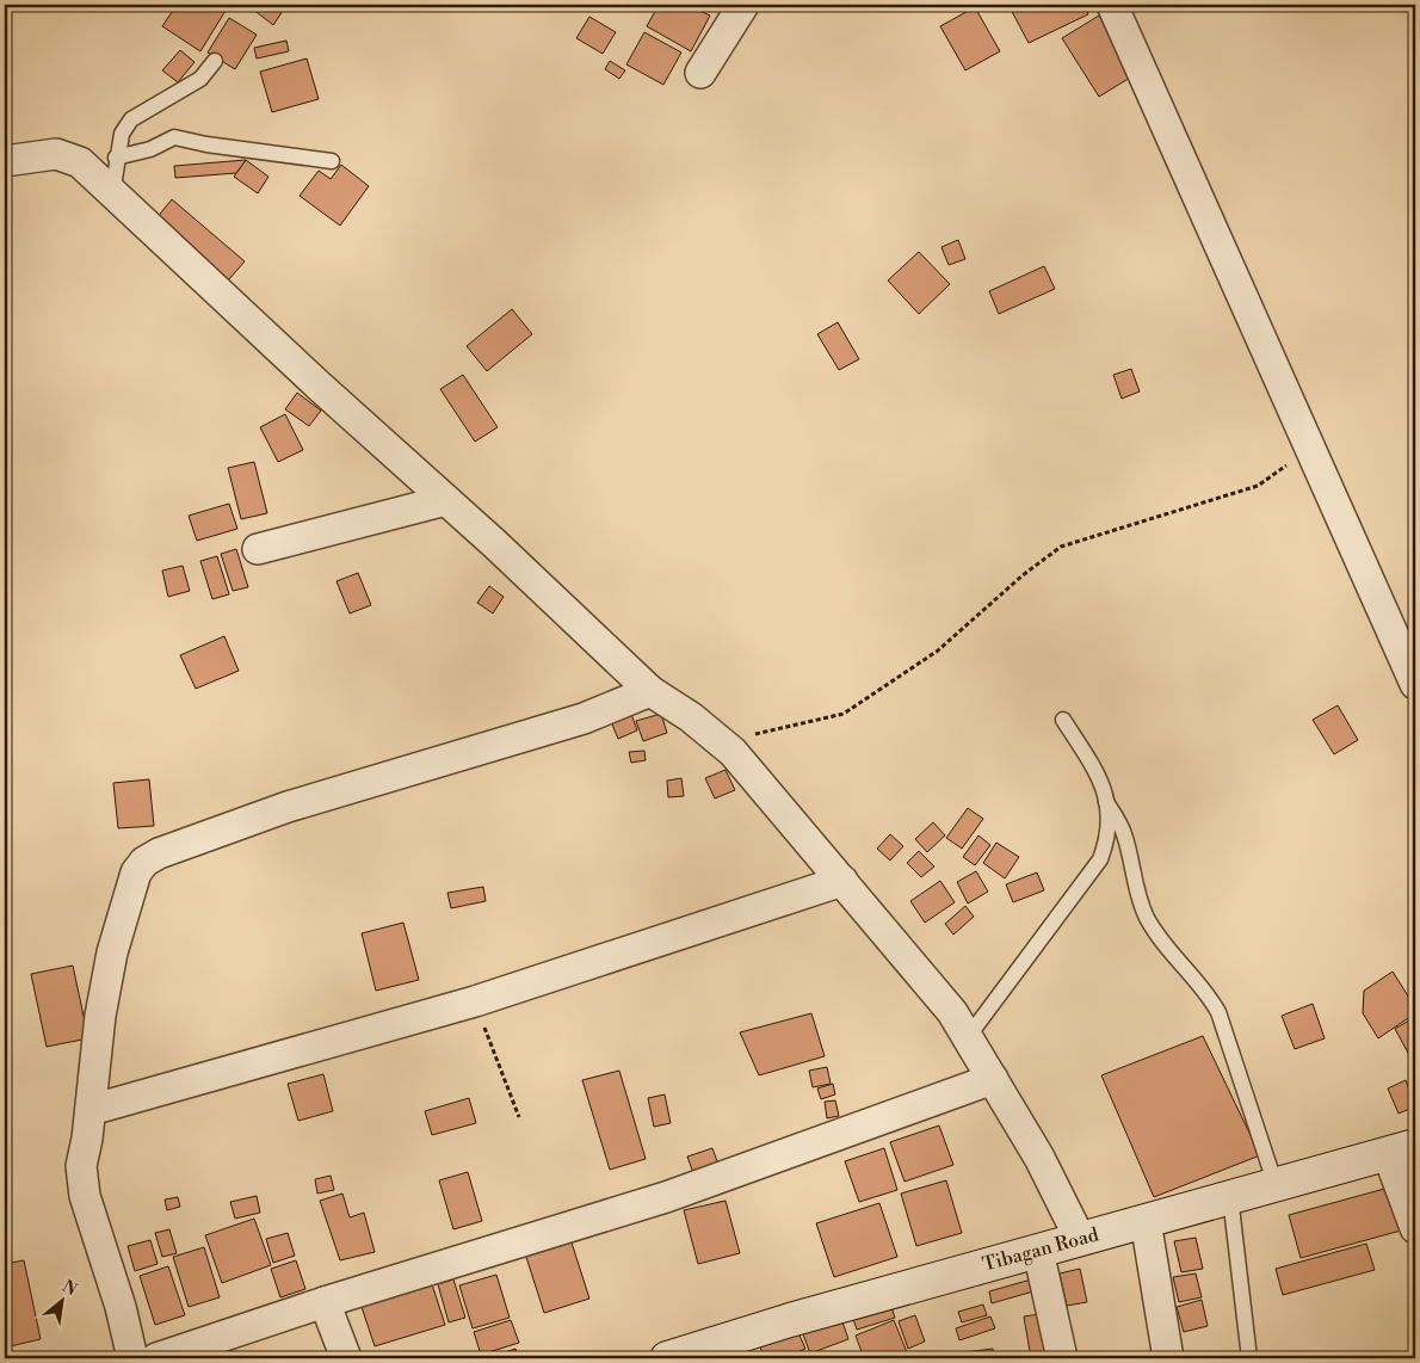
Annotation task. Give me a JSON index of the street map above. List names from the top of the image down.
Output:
{
  "streets": {
    "main road": ["Tibagan Road"]
  },
  "north": "top right"
}
